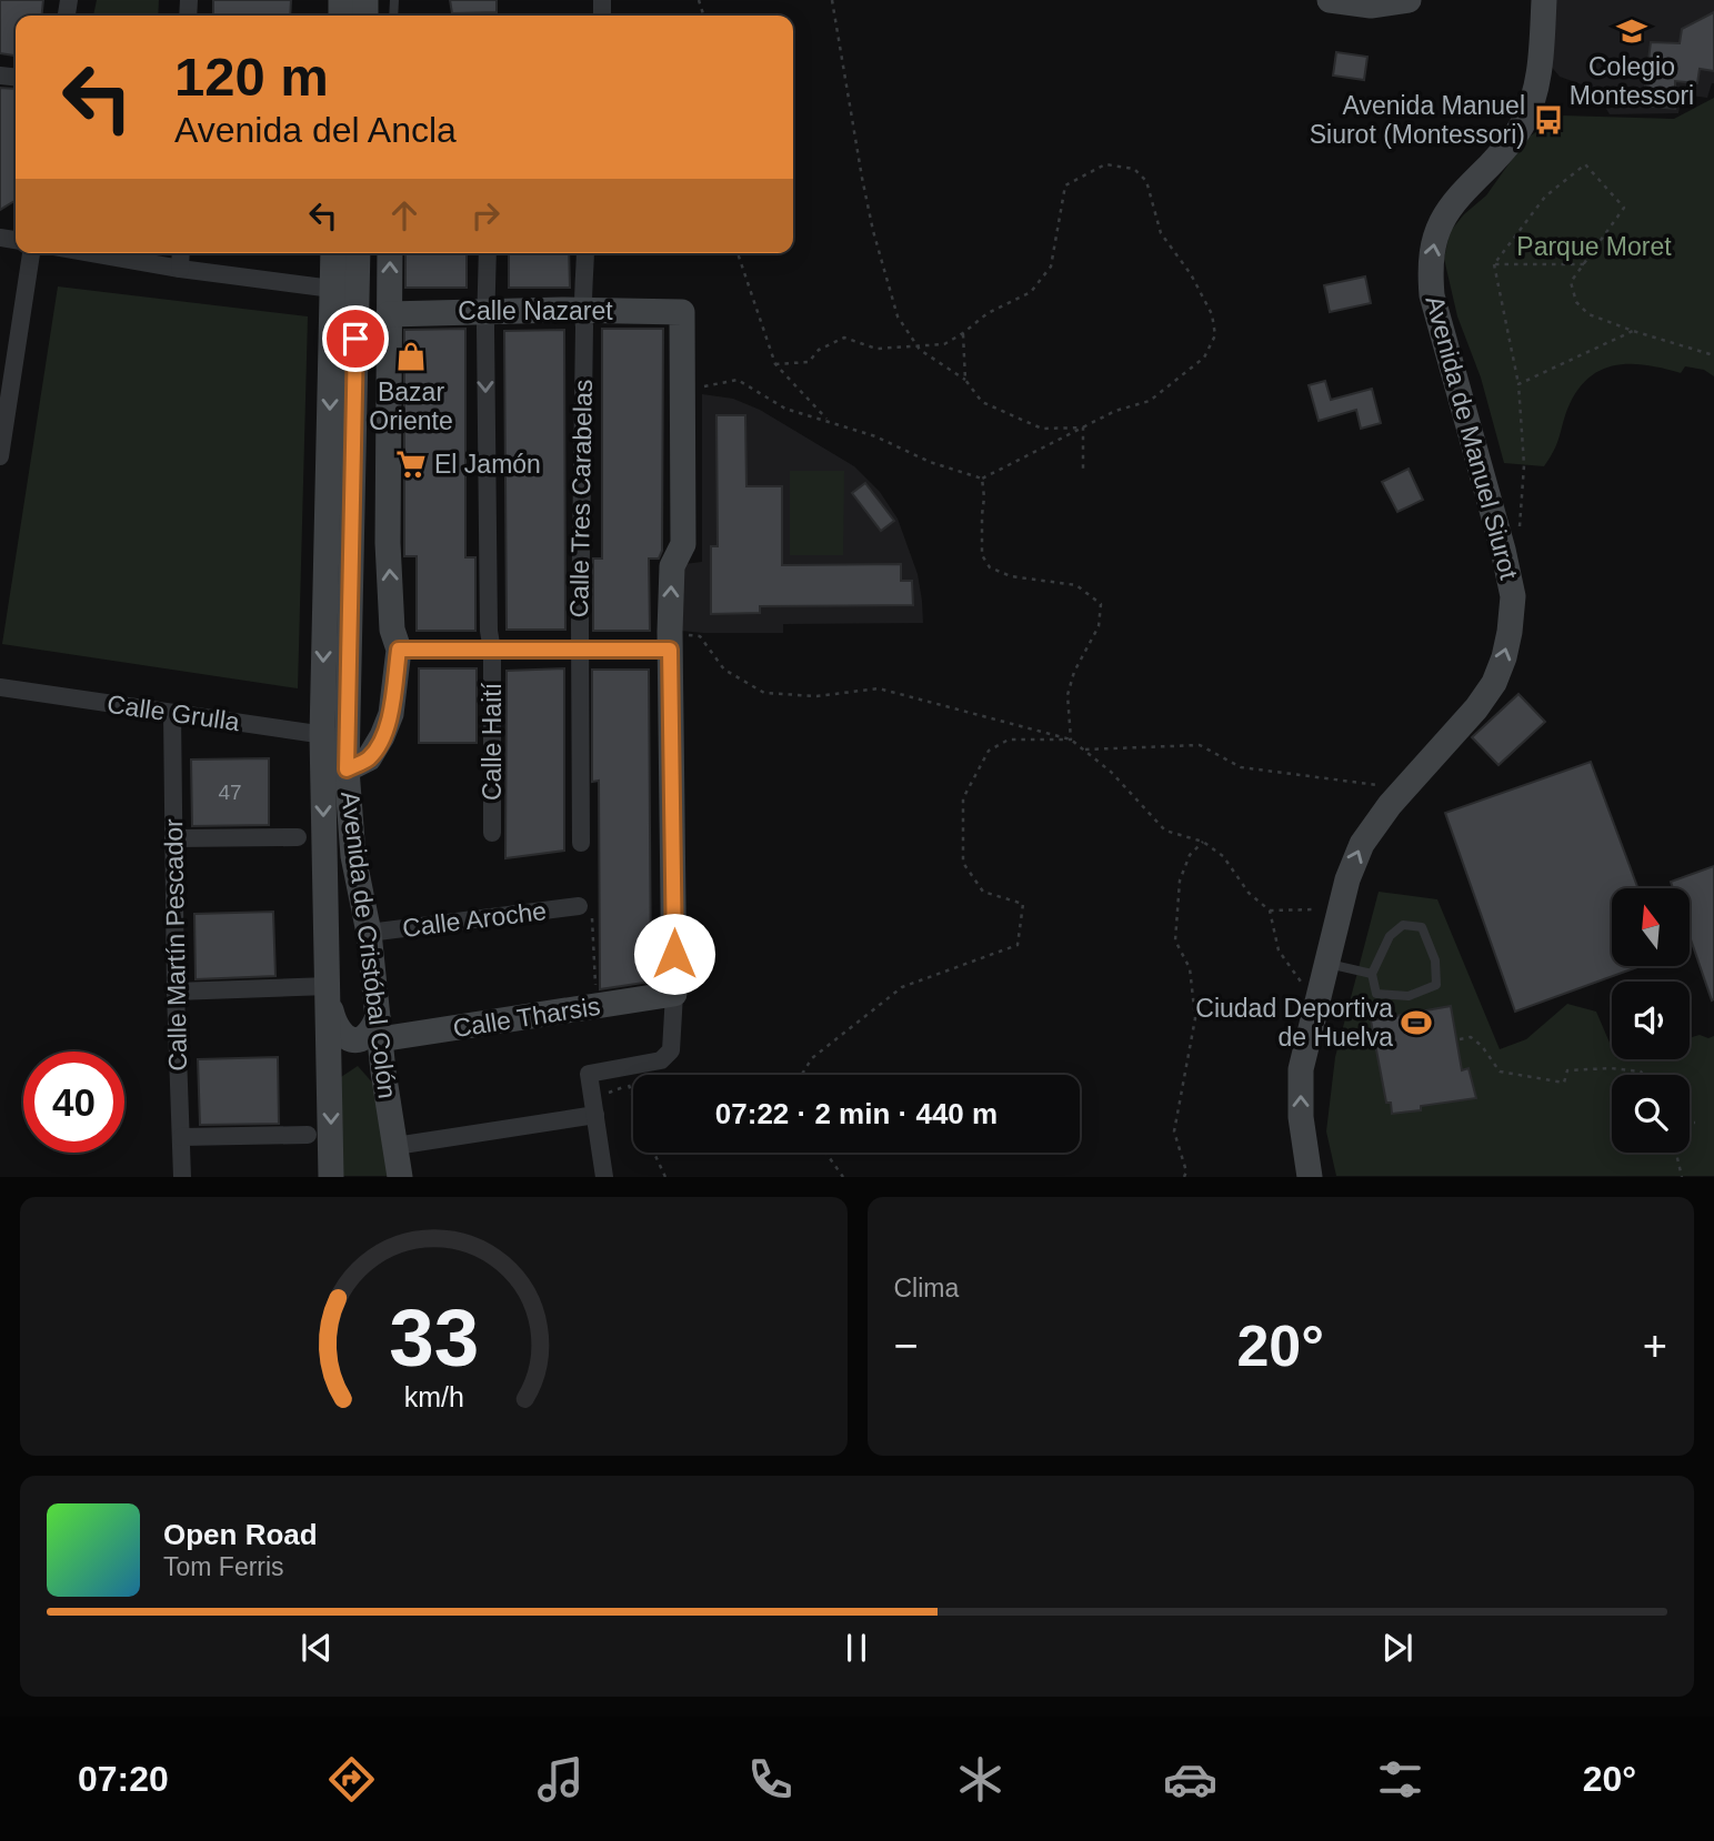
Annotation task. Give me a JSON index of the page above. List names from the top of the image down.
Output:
{
  "streets": {
    "street": [
      "Calle Nazaret",
      "Avenida de Manuel Siurot",
      "Calle Tres Carabelas",
      "Calle Grulla",
      "Calle Haití",
      "Calle Aroche",
      "Calle Martín Pescador",
      "Avenida de Cristóbal Colón",
      "Calle Tharsis"
    ]
  },
  "crossings": [
    ["Calle Nazaret", "Calle Tres Carabelas"],
    ["Calle Nazaret", "Calle Haití"],
    ["Calle Grulla", "Calle Martín Pescador"],
    ["Calle Grulla", "Avenida de Cristóbal Colón"],
    ["Calle Aroche", "Avenida de Cristóbal Colón"],
    ["Avenida de Cristóbal Colón", "Calle Tharsis"]
  ],
  "one_way": ["Avenida de Manuel Siurot"],
  "parks": ["Parque Moret"],
  "places": {
    "school or university": ["Colegio Montessori"],
    "bus stop": ["Avenida Manuel Siurot (Montessori)"],
    "shop": ["Bazar Oriente"],
    "supermarket": ["El Jamón"],
    "sports": ["Ciudad Deportiva de Huelva"]
  },
  "house_numbers": ["47"],
  "north": "top",
  "page": {
    "turn": ["120 m", "Avenida del Ancla"],
    "limit": "40",
    "trip": "07:22 · 2 min · 440 m",
    "tile": "Clima",
    "heat": ["−", "20°", "+"],
    "song": ["Open Road", "Tom Ferris"],
    "tabs": ["07:20", "20°"],
    "gauge": ["33", "km/h"]
  }
}
